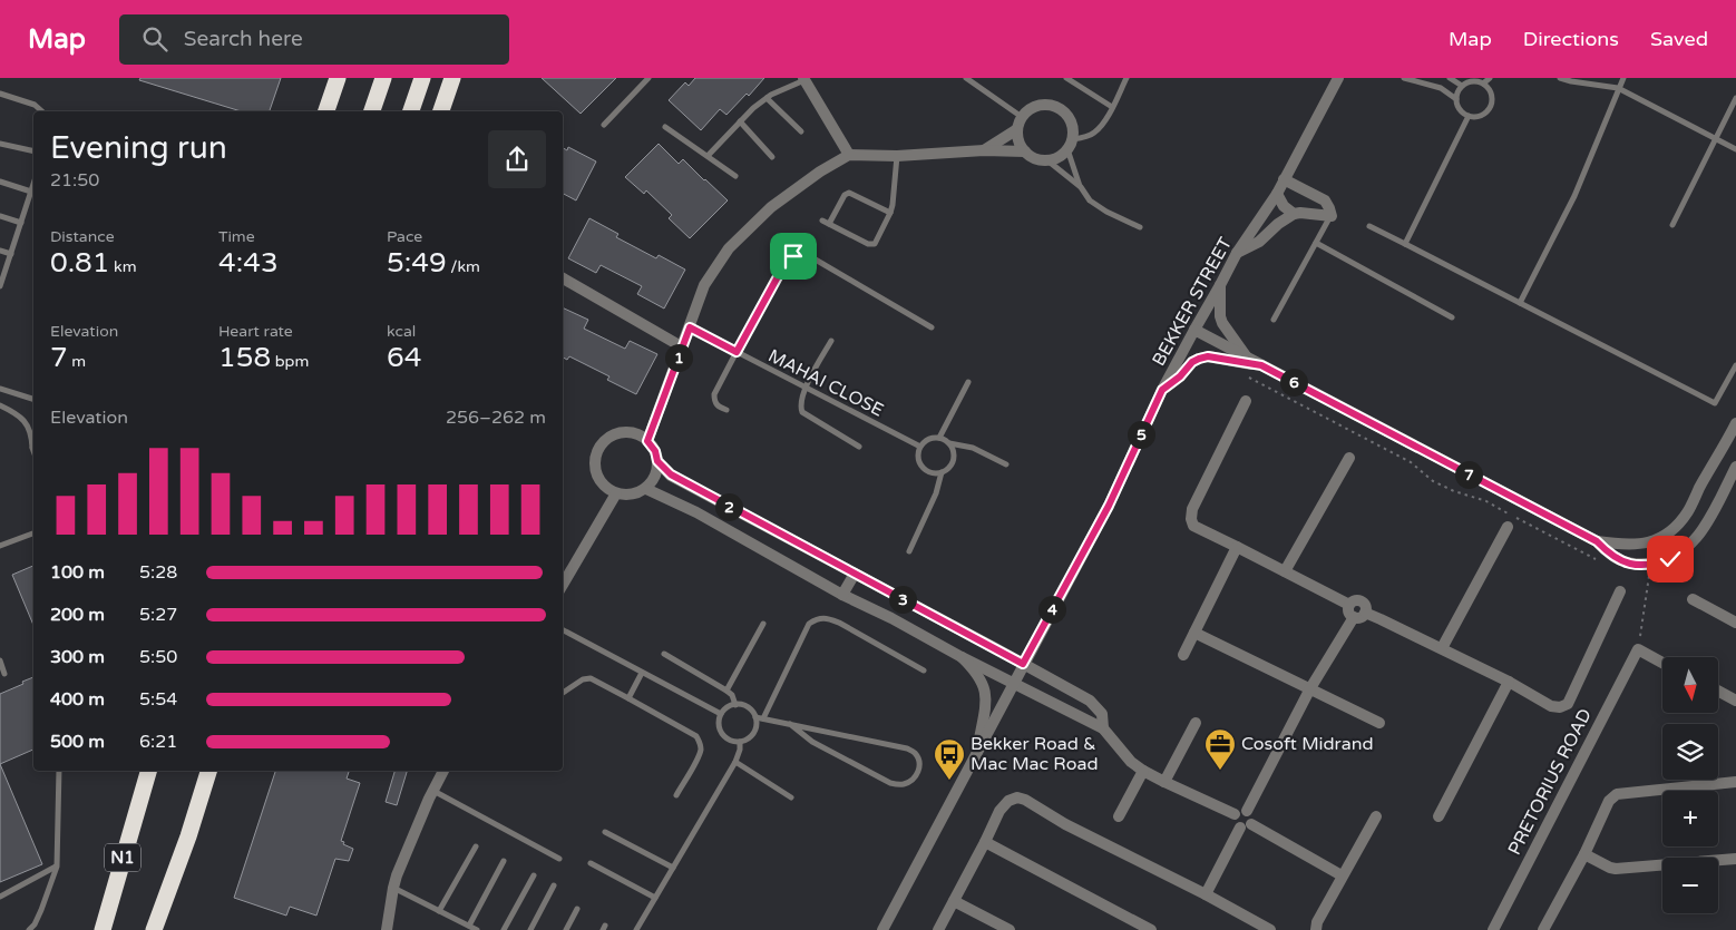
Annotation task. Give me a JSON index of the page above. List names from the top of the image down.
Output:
{
  "streets": {
    "highway": ["N1"],
    "street": ["BEKKER STREET", "PRETORIUS ROAD"],
    "lane": ["MAHAI CLOSE"]
  },
  "places": {
    "office": ["Cosoft Midrand"],
    "bus stop": ["Bekker Road & Mac Mac Road"]
  },
  "north": "bottom",
  "page": {
    "header": "Map",
    "search": "Search here",
    "nav": ["Map", "Directions", "Saved"],
    "heading": ["Evening run", "21:50"],
    "stats": [
      ["Distance", "0.81 km"],
      ["Time", "4:43"],
      ["Pace", "5:49 /km"],
      ["Elevation", "7 m"],
      ["Heart rate", "158 bpm"],
      ["kcal", "64"]
    ],
    "pins": [
      "1",
      "6",
      "5",
      "7",
      "2",
      "3",
      "4"
    ],
    "chart": ["Elevation", "256–262 m"],
    "list": [
      {
        "name": "100 m",
        "note": "5:28"
      },
      {
        "name": "200 m",
        "note": "5:27"
      },
      {
        "name": "300 m",
        "note": "5:50"
      },
      {
        "name": "400 m",
        "note": "5:54"
      },
      {
        "name": "500 m",
        "note": "6:21"
      }
    ],
    "map_buttons": ["+", "−"]
  }
}
